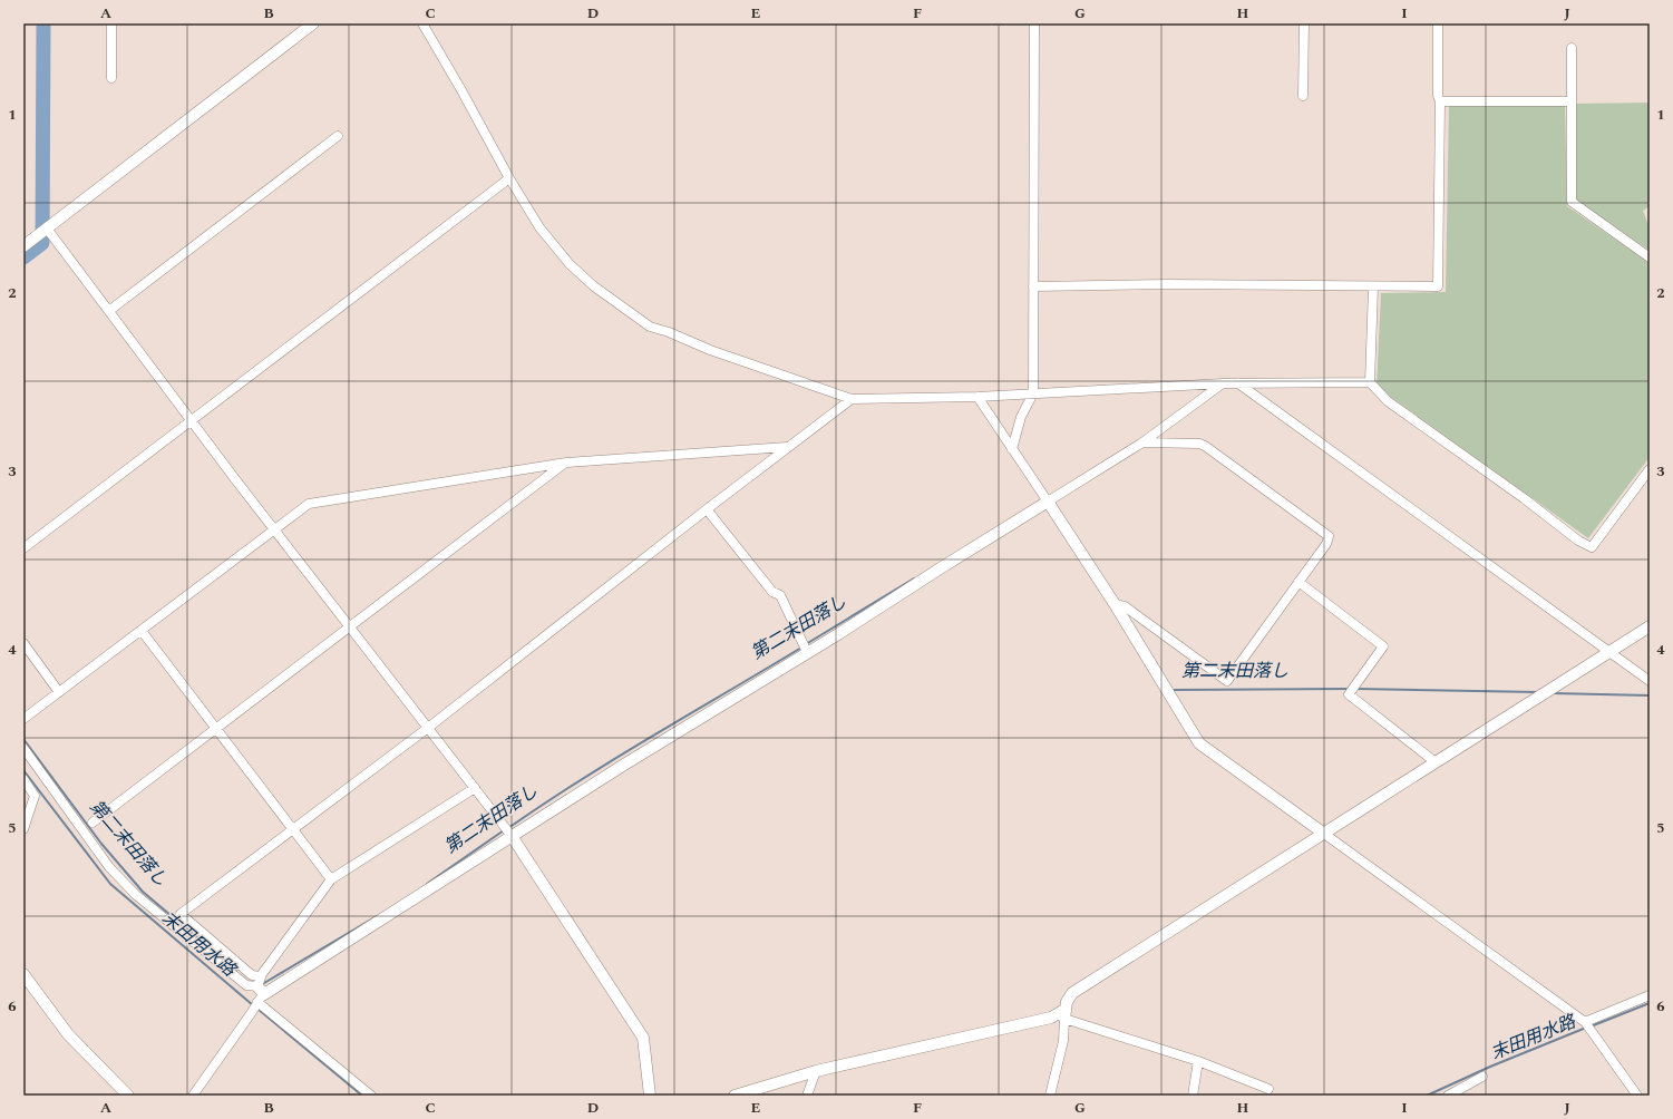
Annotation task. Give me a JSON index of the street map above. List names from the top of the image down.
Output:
{
  "water": ["第二末田落し", "末田用水路"],
  "grid": {
    "columns": [
      "A",
      "B",
      "C",
      "D",
      "E",
      "F",
      "G",
      "H",
      "I",
      "J"
    ],
    "rows": [
      "1",
      "2",
      "3",
      "4",
      "5",
      "6"
    ]
  }
}
